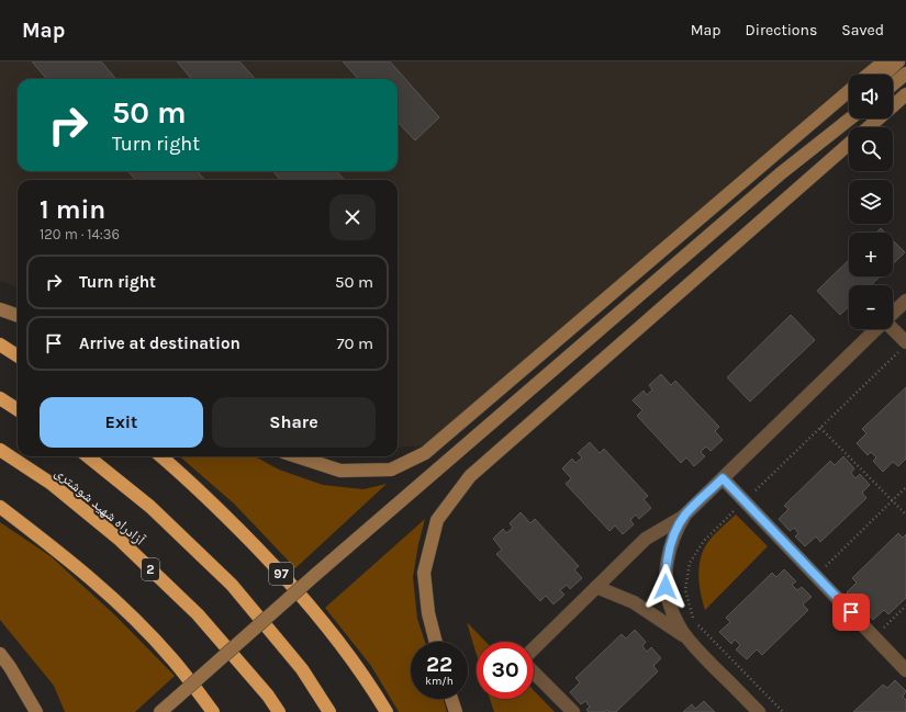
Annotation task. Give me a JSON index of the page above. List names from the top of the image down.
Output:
{
  "streets": {
    "highway": ["آزادراه شهید شوشتری", "2", "97"]
  },
  "page": {
    "header": "Map",
    "nav": ["Map", "Directions", "Saved"],
    "map_buttons": ["+", "−"],
    "turn": ["50 m", "Turn right"],
    "heading": ["1 min", "120 m · 14:36"],
    "list": [
      {
        "name": "Turn right",
        "value": "50 m"
      },
      {
        "name": "Arrive at destination",
        "value": "70 m"
      }
    ],
    "buttons": ["Exit", "Share"],
    "speed": "22 km/h",
    "limit": "30"
  }
}
